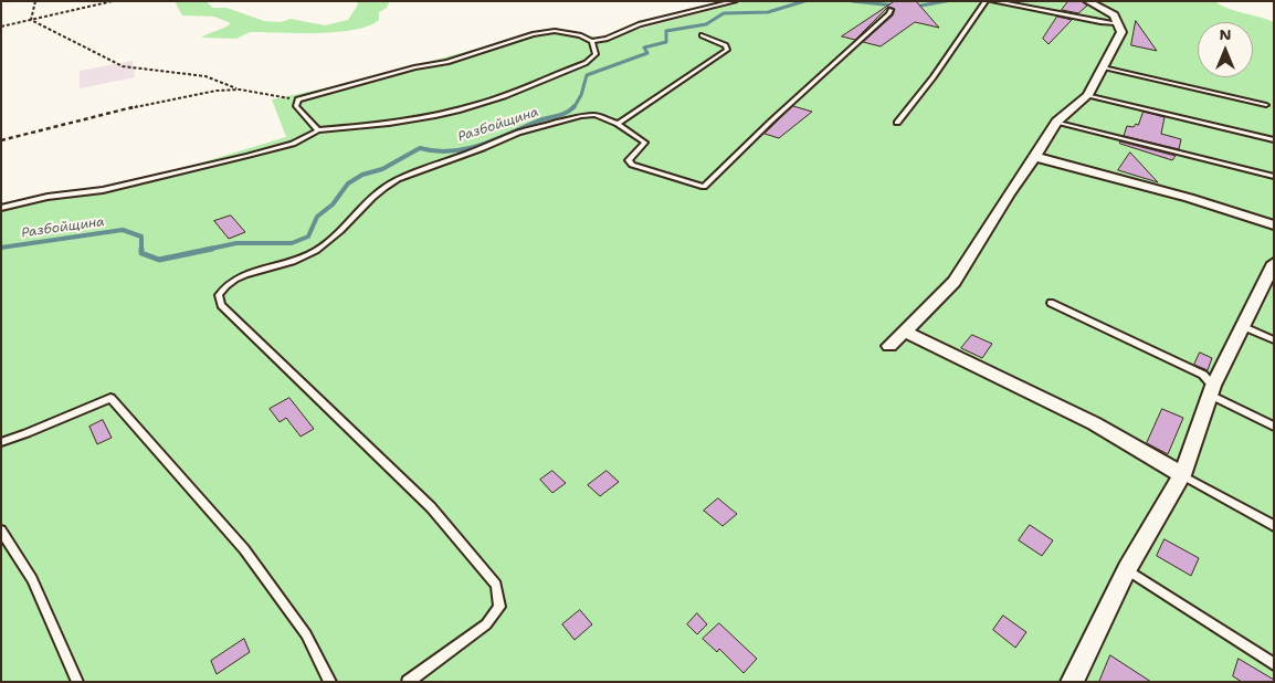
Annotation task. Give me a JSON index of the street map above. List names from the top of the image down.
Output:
{
  "water": ["Разбойщина"],
  "north": "top"
}
